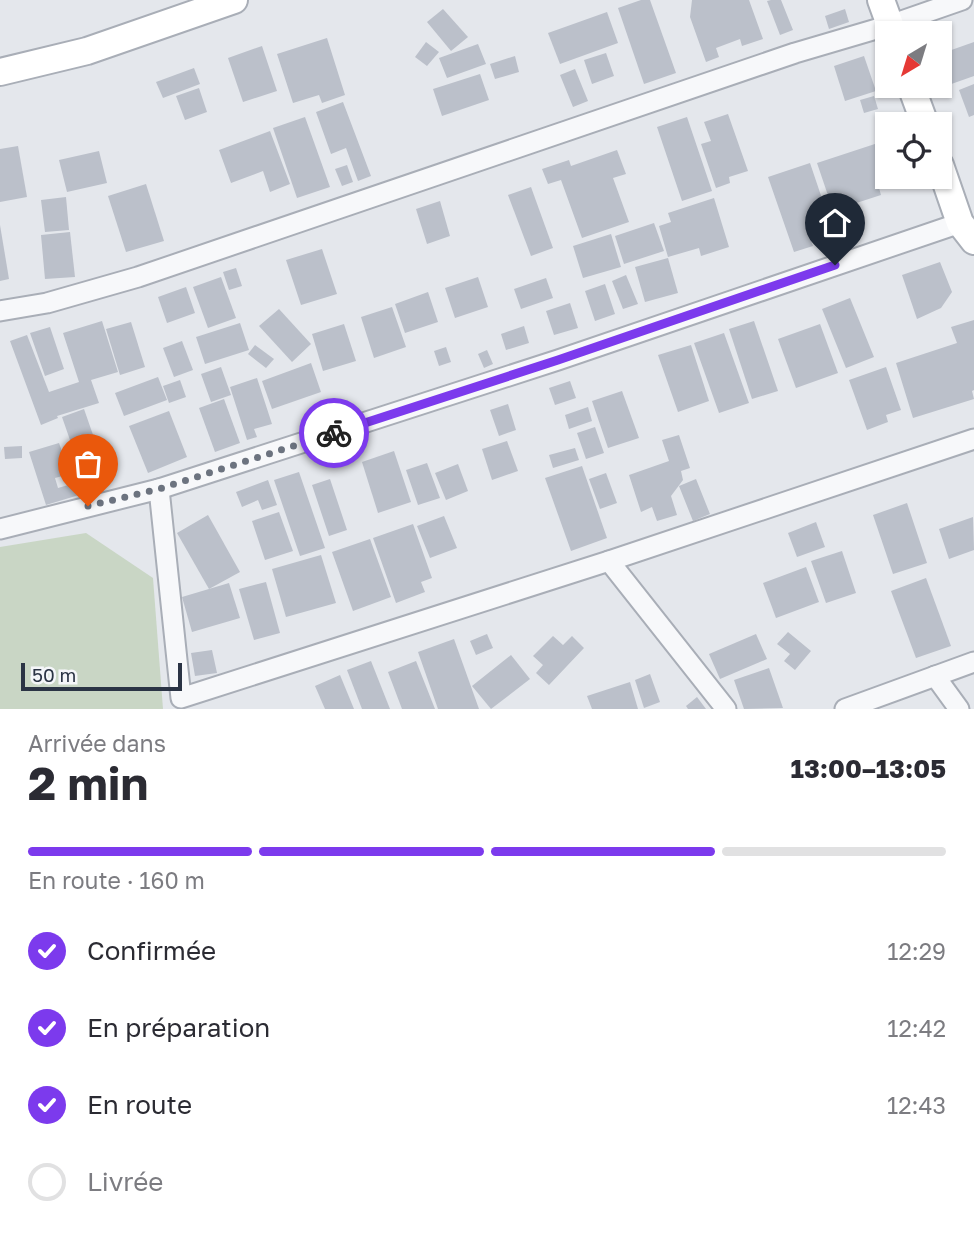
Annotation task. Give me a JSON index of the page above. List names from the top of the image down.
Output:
{
  "scale_bar": "50 m",
  "north": "bottom left",
  "page": {
    "scale": "50 m",
    "heading": ["2 min", "Arrivée dans", "13:00–13:05"],
    "bar": "En route · 160 m",
    "list": [
      ["Confirmée", "12:29"],
      ["En préparation", "12:42"],
      ["En route", "12:43"],
      "Livrée"
    ]
  }
}
